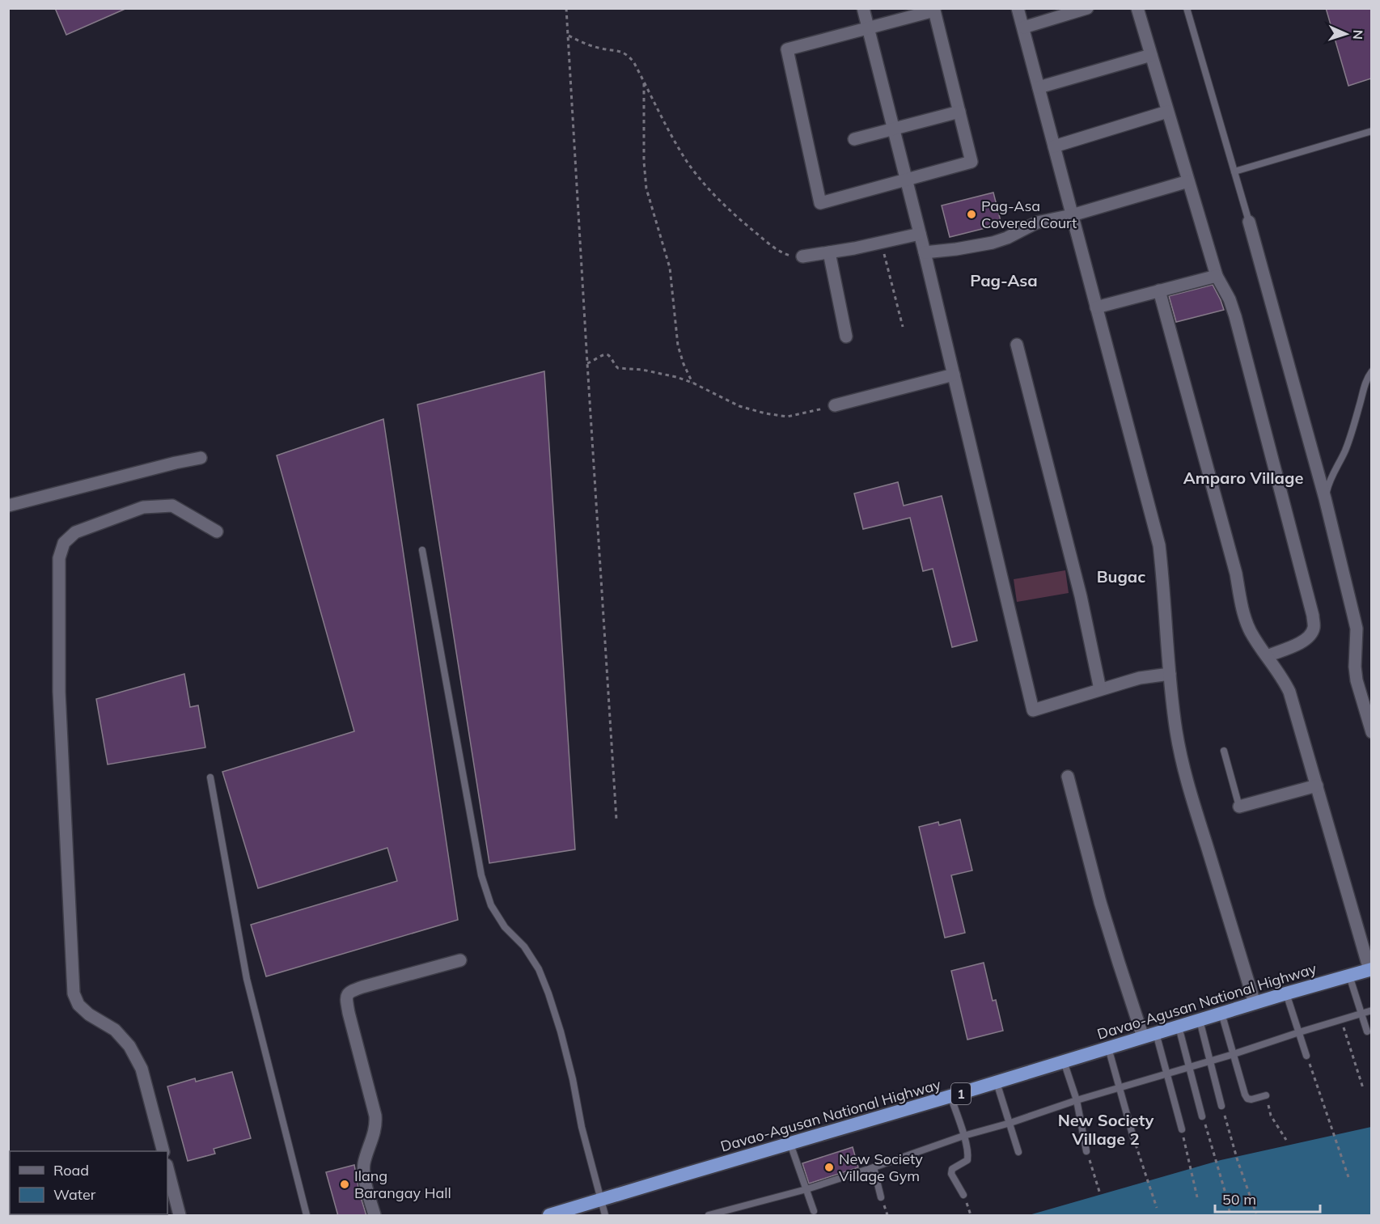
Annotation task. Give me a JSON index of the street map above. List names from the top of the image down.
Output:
{
  "streets": {
    "highway": ["Davao-Agusan National Highway", "1"]
  },
  "districts": [
    "Pag-Asa",
    "Amparo Village",
    "Bugac",
    "New Society Village 2"
  ],
  "places": ["Pag-Asa Covered Court", "New Society Village Gym", "Ilang Barangay Hall"],
  "legend": ["Road", "Water"],
  "scale_bar": "50 m",
  "north": "right"
}
